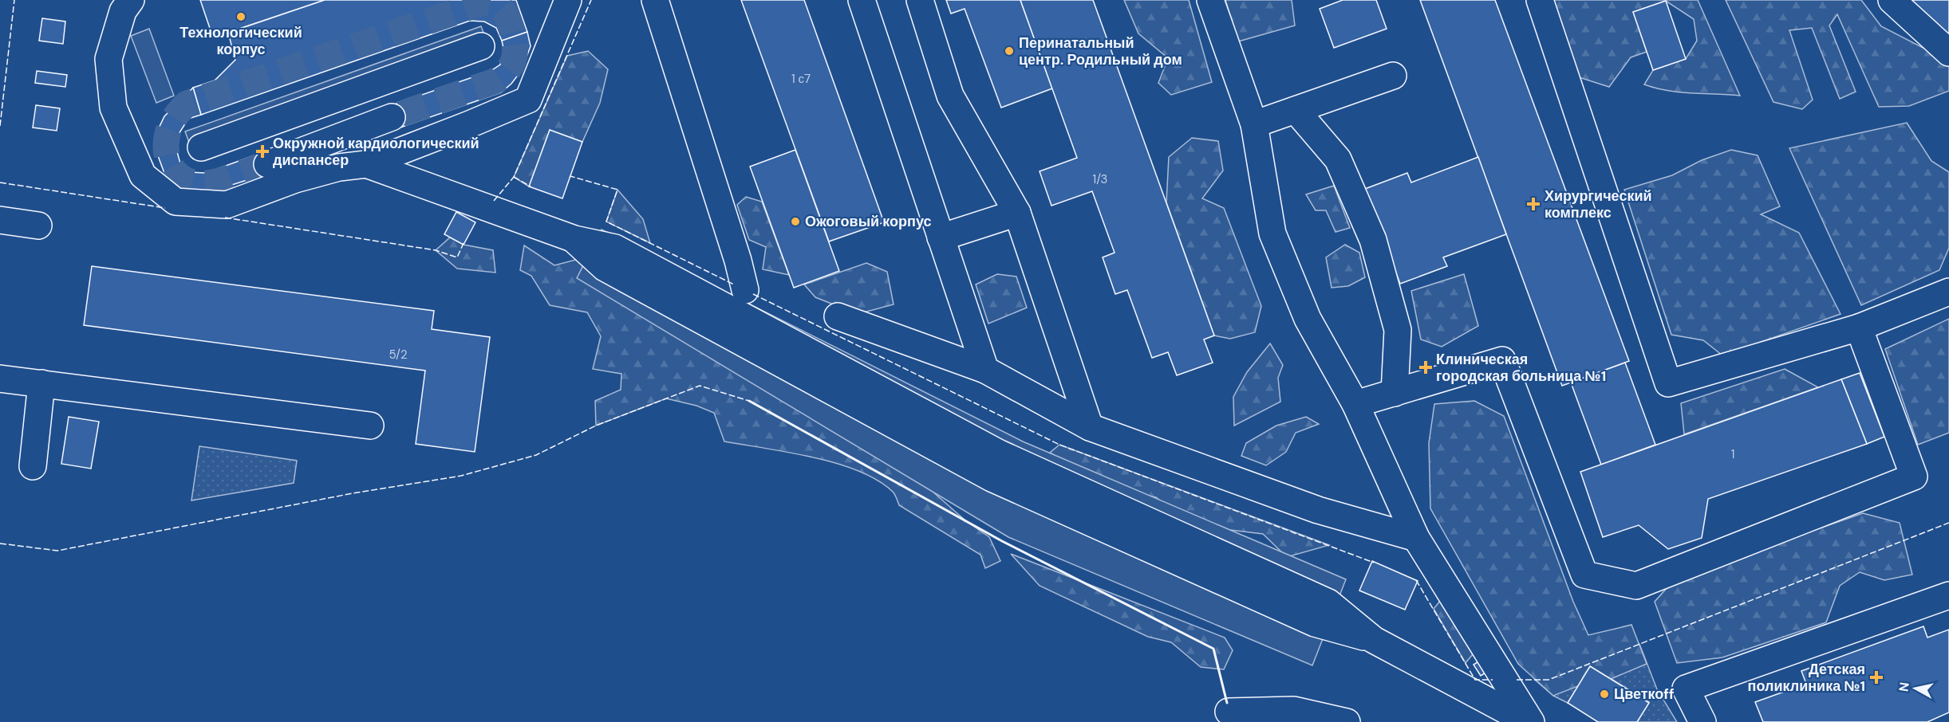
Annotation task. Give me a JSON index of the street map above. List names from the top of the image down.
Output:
{
  "places": {
    "other": [
      "Технологический корпус",
      "Перинатальный центр. Родильный дом",
      "Ожоговый корпус",
      "Цветкоff"
    ],
    "health": [
      "Окружной кардиологический диспансер",
      "Хирургический комплекс",
      "Клиническая городская больница №1",
      "Детская поликлиника №1"
    ]
  },
  "house_numbers": [
    "1 с7",
    "1/3",
    "5/2",
    "1"
  ],
  "north": "left"
}
